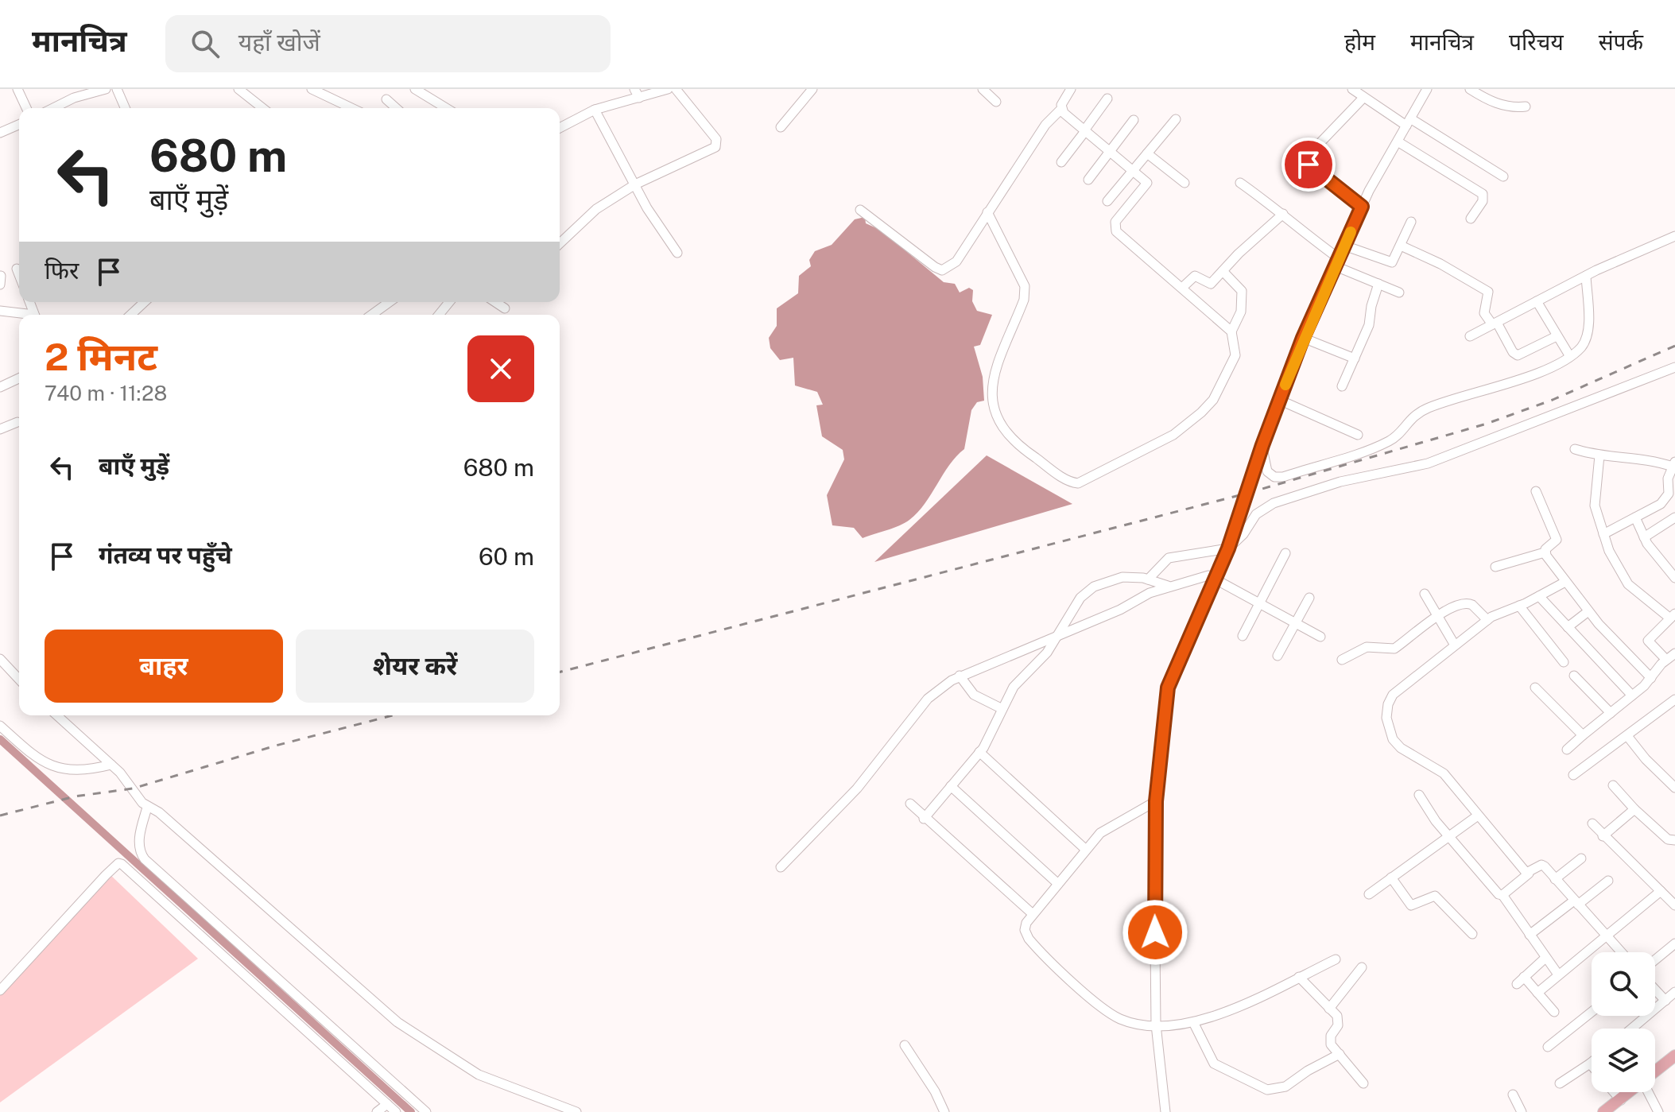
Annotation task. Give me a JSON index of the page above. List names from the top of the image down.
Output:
{
  "page": {
    "header": "मानचित्र",
    "search": "यहाँ खोजें",
    "nav": [
      "होम",
      "मानचित्र",
      "परिचय",
      "संपर्क"
    ],
    "turn": ["680 m", "बाएँ मुड़ें"],
    "then": "फिर",
    "heading": ["2 मिनट", "740 m · 11:28"],
    "list": [
      {
        "name": "बाएँ मुड़ें",
        "value": "680 m"
      },
      {
        "name": "गंतव्य पर पहुँचे",
        "value": "60 m"
      }
    ],
    "buttons": ["बाहर", "शेयर करें"]
  }
}
